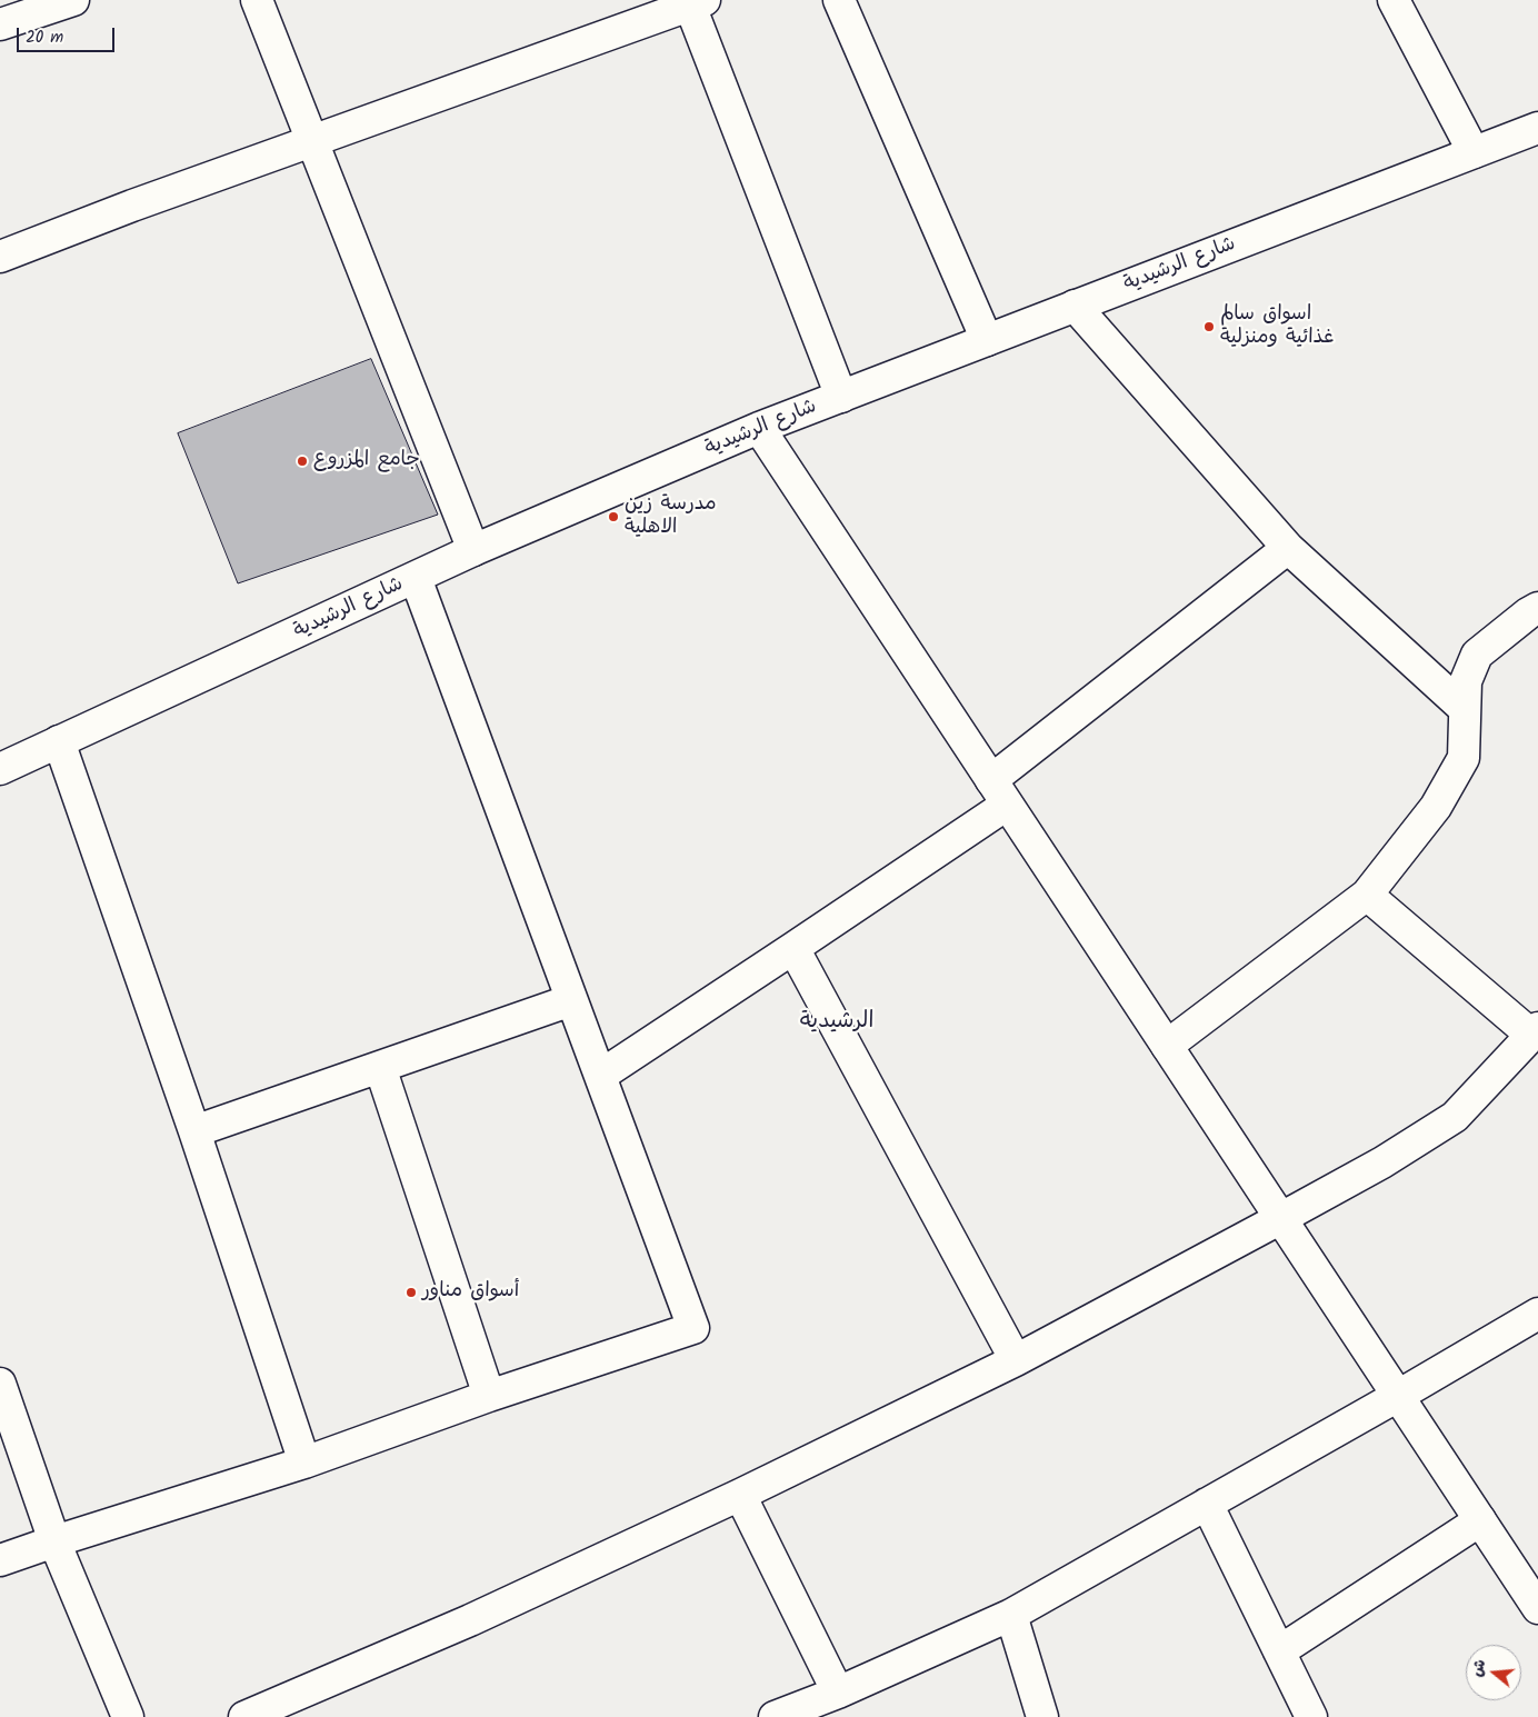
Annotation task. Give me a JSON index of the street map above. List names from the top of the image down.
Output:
{
  "streets": {
    "street": ["شارع الرشيدية"]
  },
  "districts": ["الرشيدية"],
  "places": [
    "اسواق سالم غذائية ومنزلية",
    "جامع المزروع",
    "مدرسة زين الاهلية",
    "أسواق مناور"
  ],
  "scale_bar": "20 m",
  "north": "left"
}
